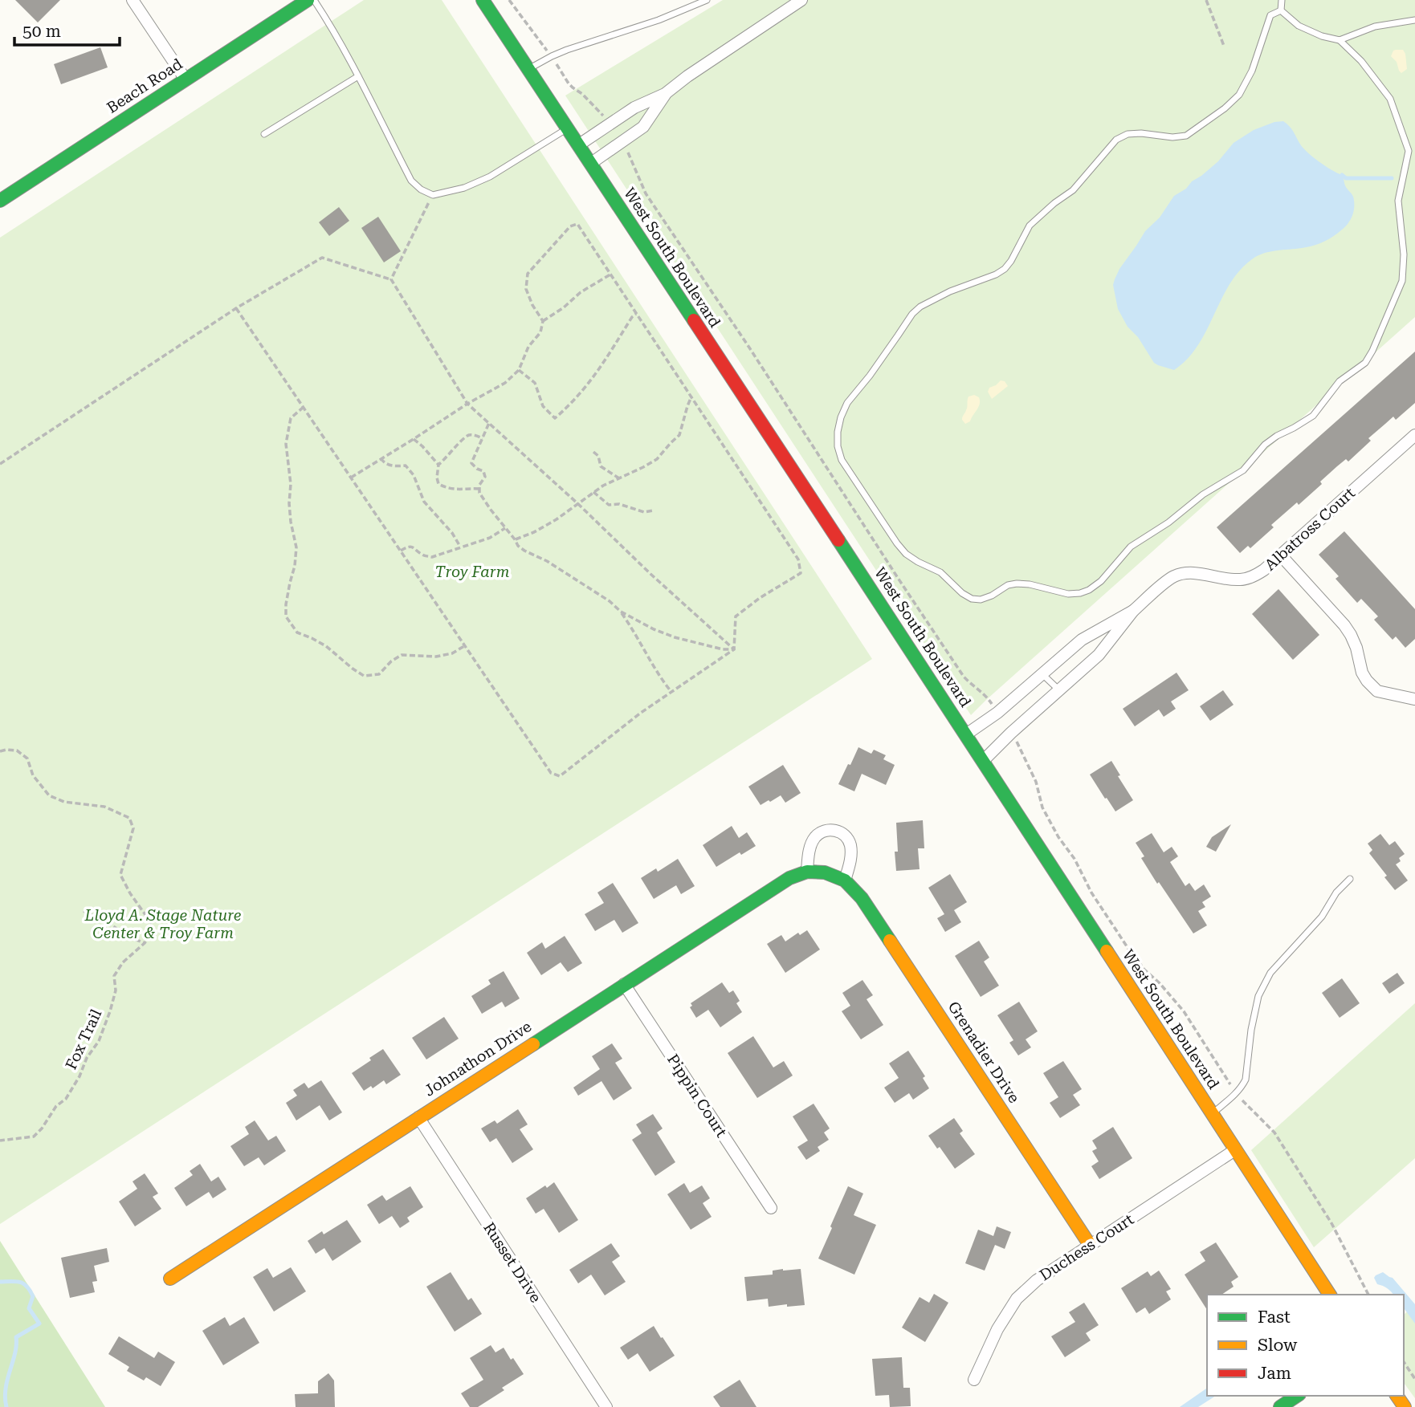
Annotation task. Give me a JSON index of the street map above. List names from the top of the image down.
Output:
{
  "streets": {
    "street": [
      "Beach Road",
      "West South Boulevard",
      "Albatross Court",
      "Grenadier Drive",
      "Johnathon Drive",
      "Pippin Court",
      "Duchess Court",
      "Russet Drive"
    ],
    "path": ["Fox Trail"]
  },
  "crossings": [
    ["West South Boulevard", "Albatross Court"],
    ["West South Boulevard", "Duchess Court"],
    ["Grenadier Drive", "Johnathon Drive"],
    ["Grenadier Drive", "Duchess Court"],
    ["Johnathon Drive", "Pippin Court"],
    ["Johnathon Drive", "Russet Drive"]
  ],
  "parks": ["Troy Farm", "Lloyd A. Stage Nature Center & Troy Farm"],
  "legend": ["Fast", "Slow", "Jam"],
  "scale_bar": "50 m"
}
